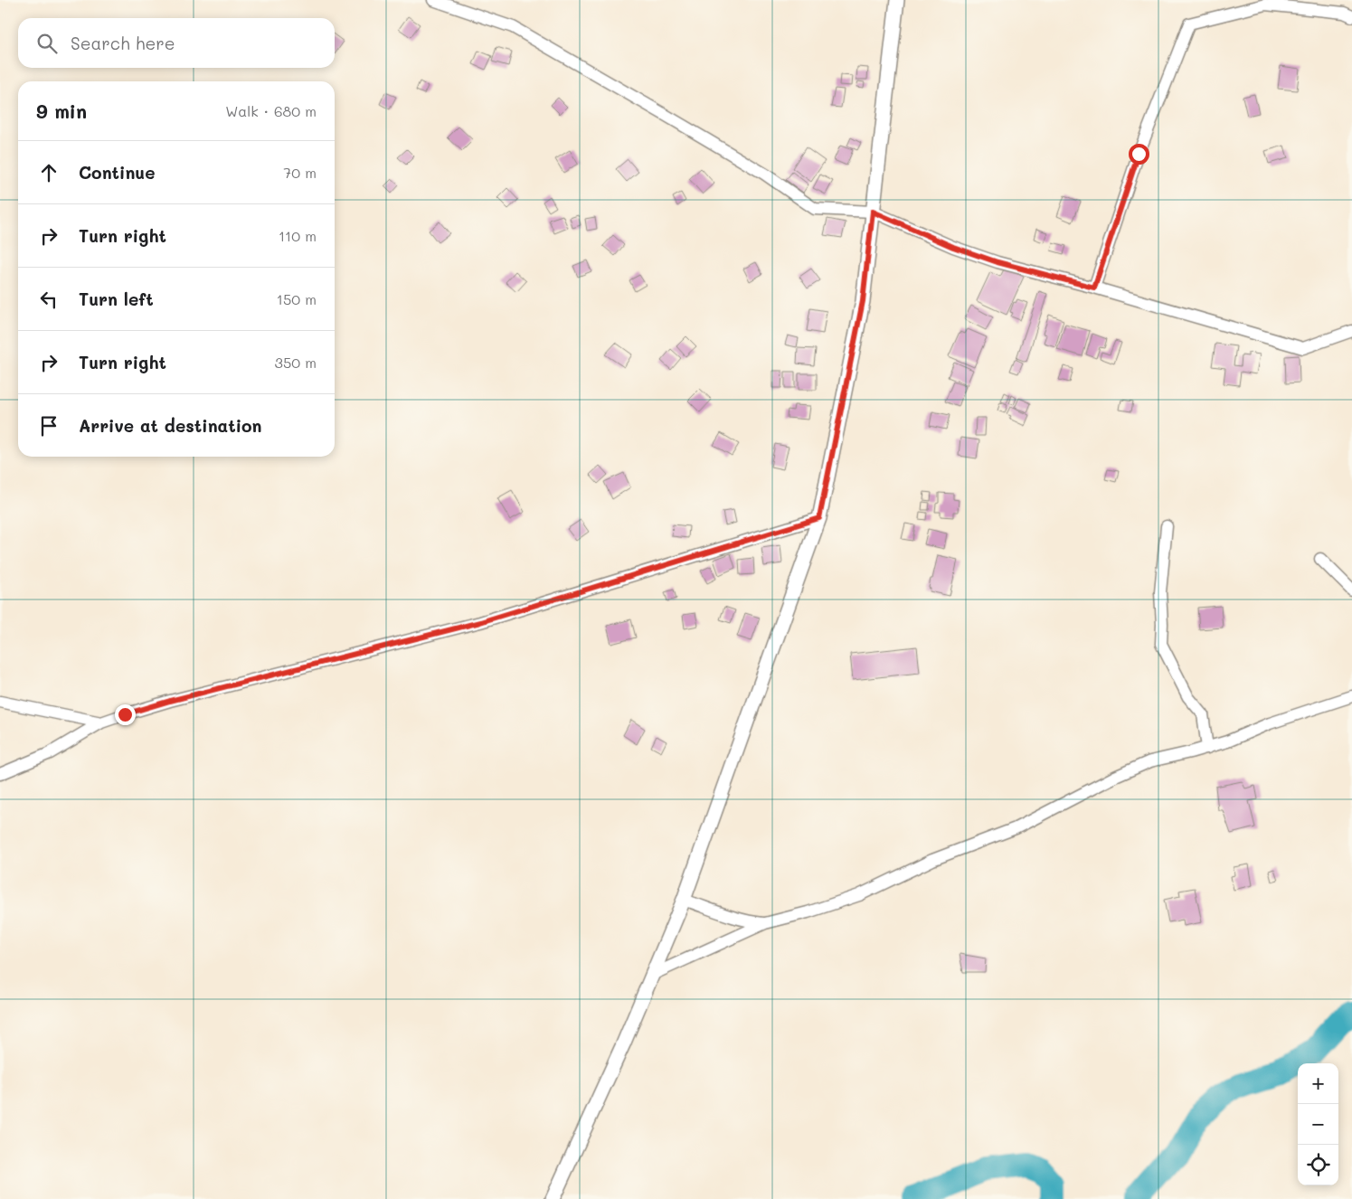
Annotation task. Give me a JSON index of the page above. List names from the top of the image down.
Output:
{
  "page": {
    "search": "Search here",
    "heading": ["9 min", "Walk · 680 m"],
    "list": [
      ["Continue", "70 m"],
      ["Turn right", "110 m"],
      ["Turn left", "150 m"],
      ["Turn right", "350 m"],
      "Arrive at destination"
    ],
    "map_buttons": ["+", "−"]
  }
}
